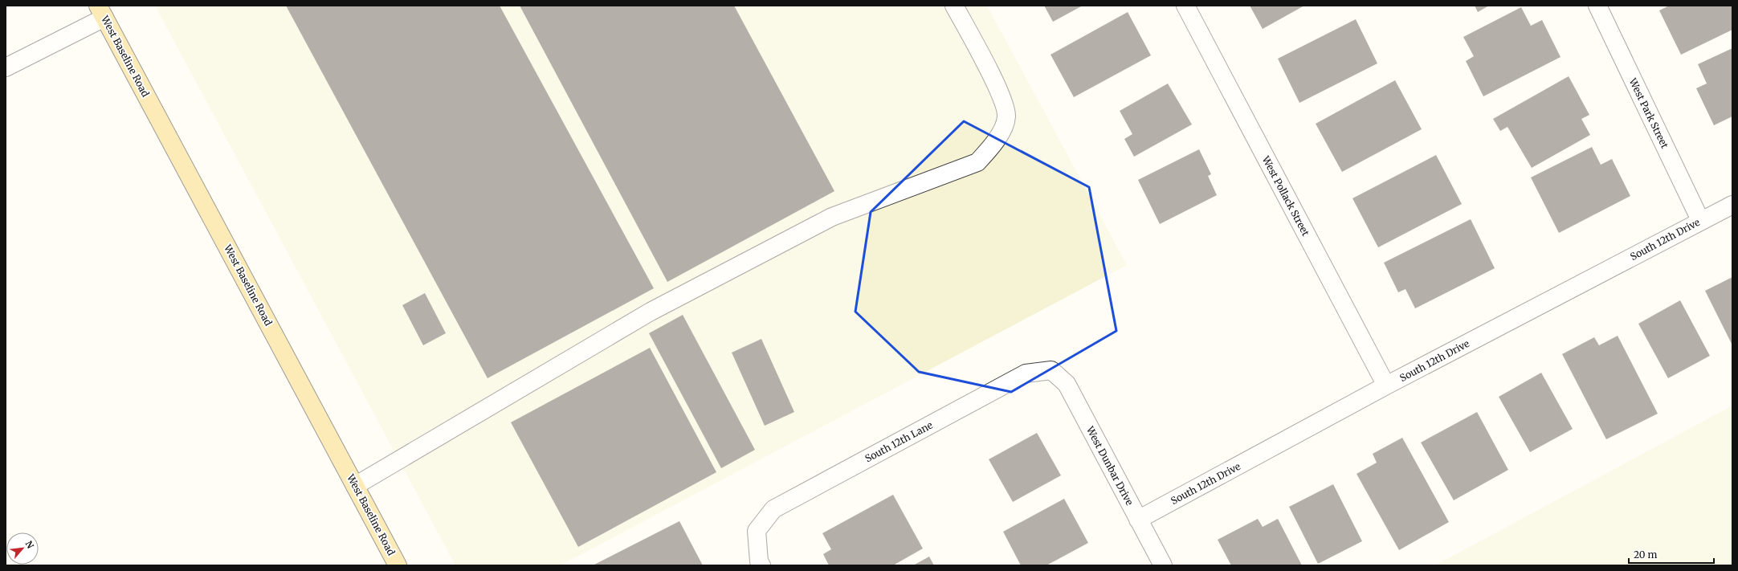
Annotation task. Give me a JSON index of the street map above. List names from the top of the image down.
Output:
{
  "streets": {
    "main road": ["West Baseline Road"],
    "street": [
      "West Park Street",
      "West Pollack Street",
      "South 12th Drive",
      "South 12th Lane",
      "West Dunbar Drive"
    ]
  },
  "crossings": [
    ["West Park Street", "South 12th Drive"],
    ["West Pollack Street", "South 12th Drive"],
    ["South 12th Drive", "West Dunbar Drive"],
    ["South 12th Lane", "West Dunbar Drive"]
  ],
  "scale_bar": "20 m",
  "north": "top right"
}
